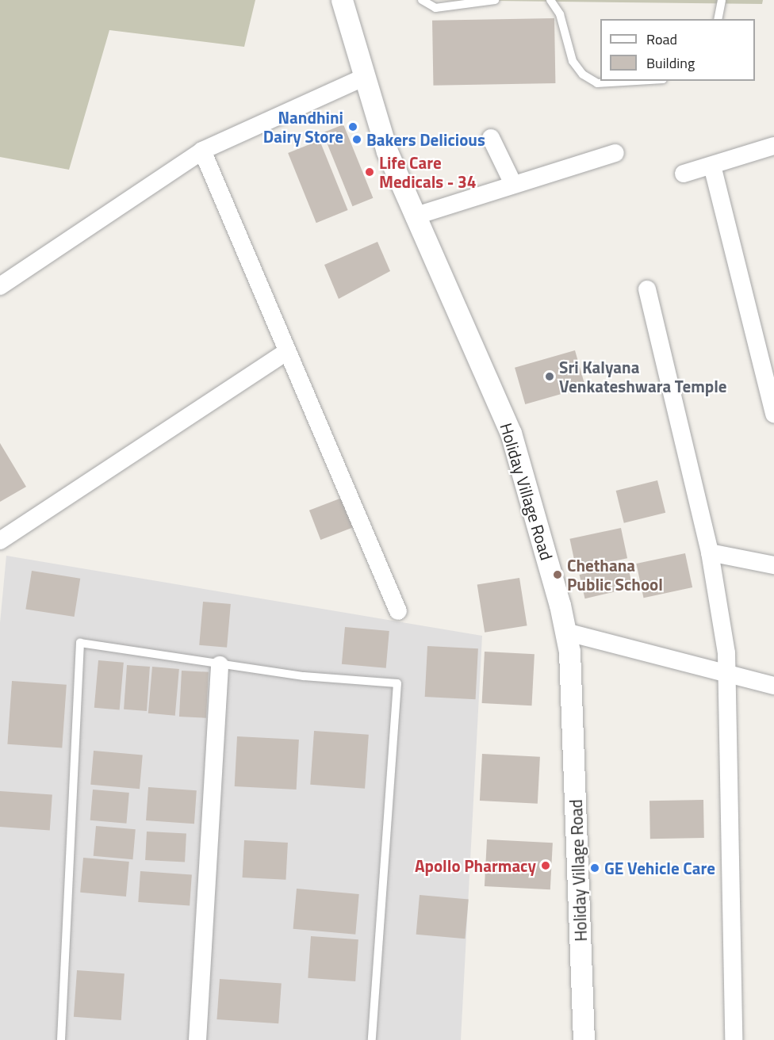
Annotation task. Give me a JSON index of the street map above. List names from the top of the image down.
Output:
{
  "streets": {
    "street": ["Holiday Village Road"]
  },
  "places": [
    "Nandhini Dairy Store",
    "Bakers Delicious",
    "Life Care Medicals - 34",
    "Sri Kalyana Venkateshwara Temple",
    "Chethana Public School",
    "Apollo Pharmacy",
    "GE Vehicle Care"
  ],
  "legend": ["Road", "Building"]
}
